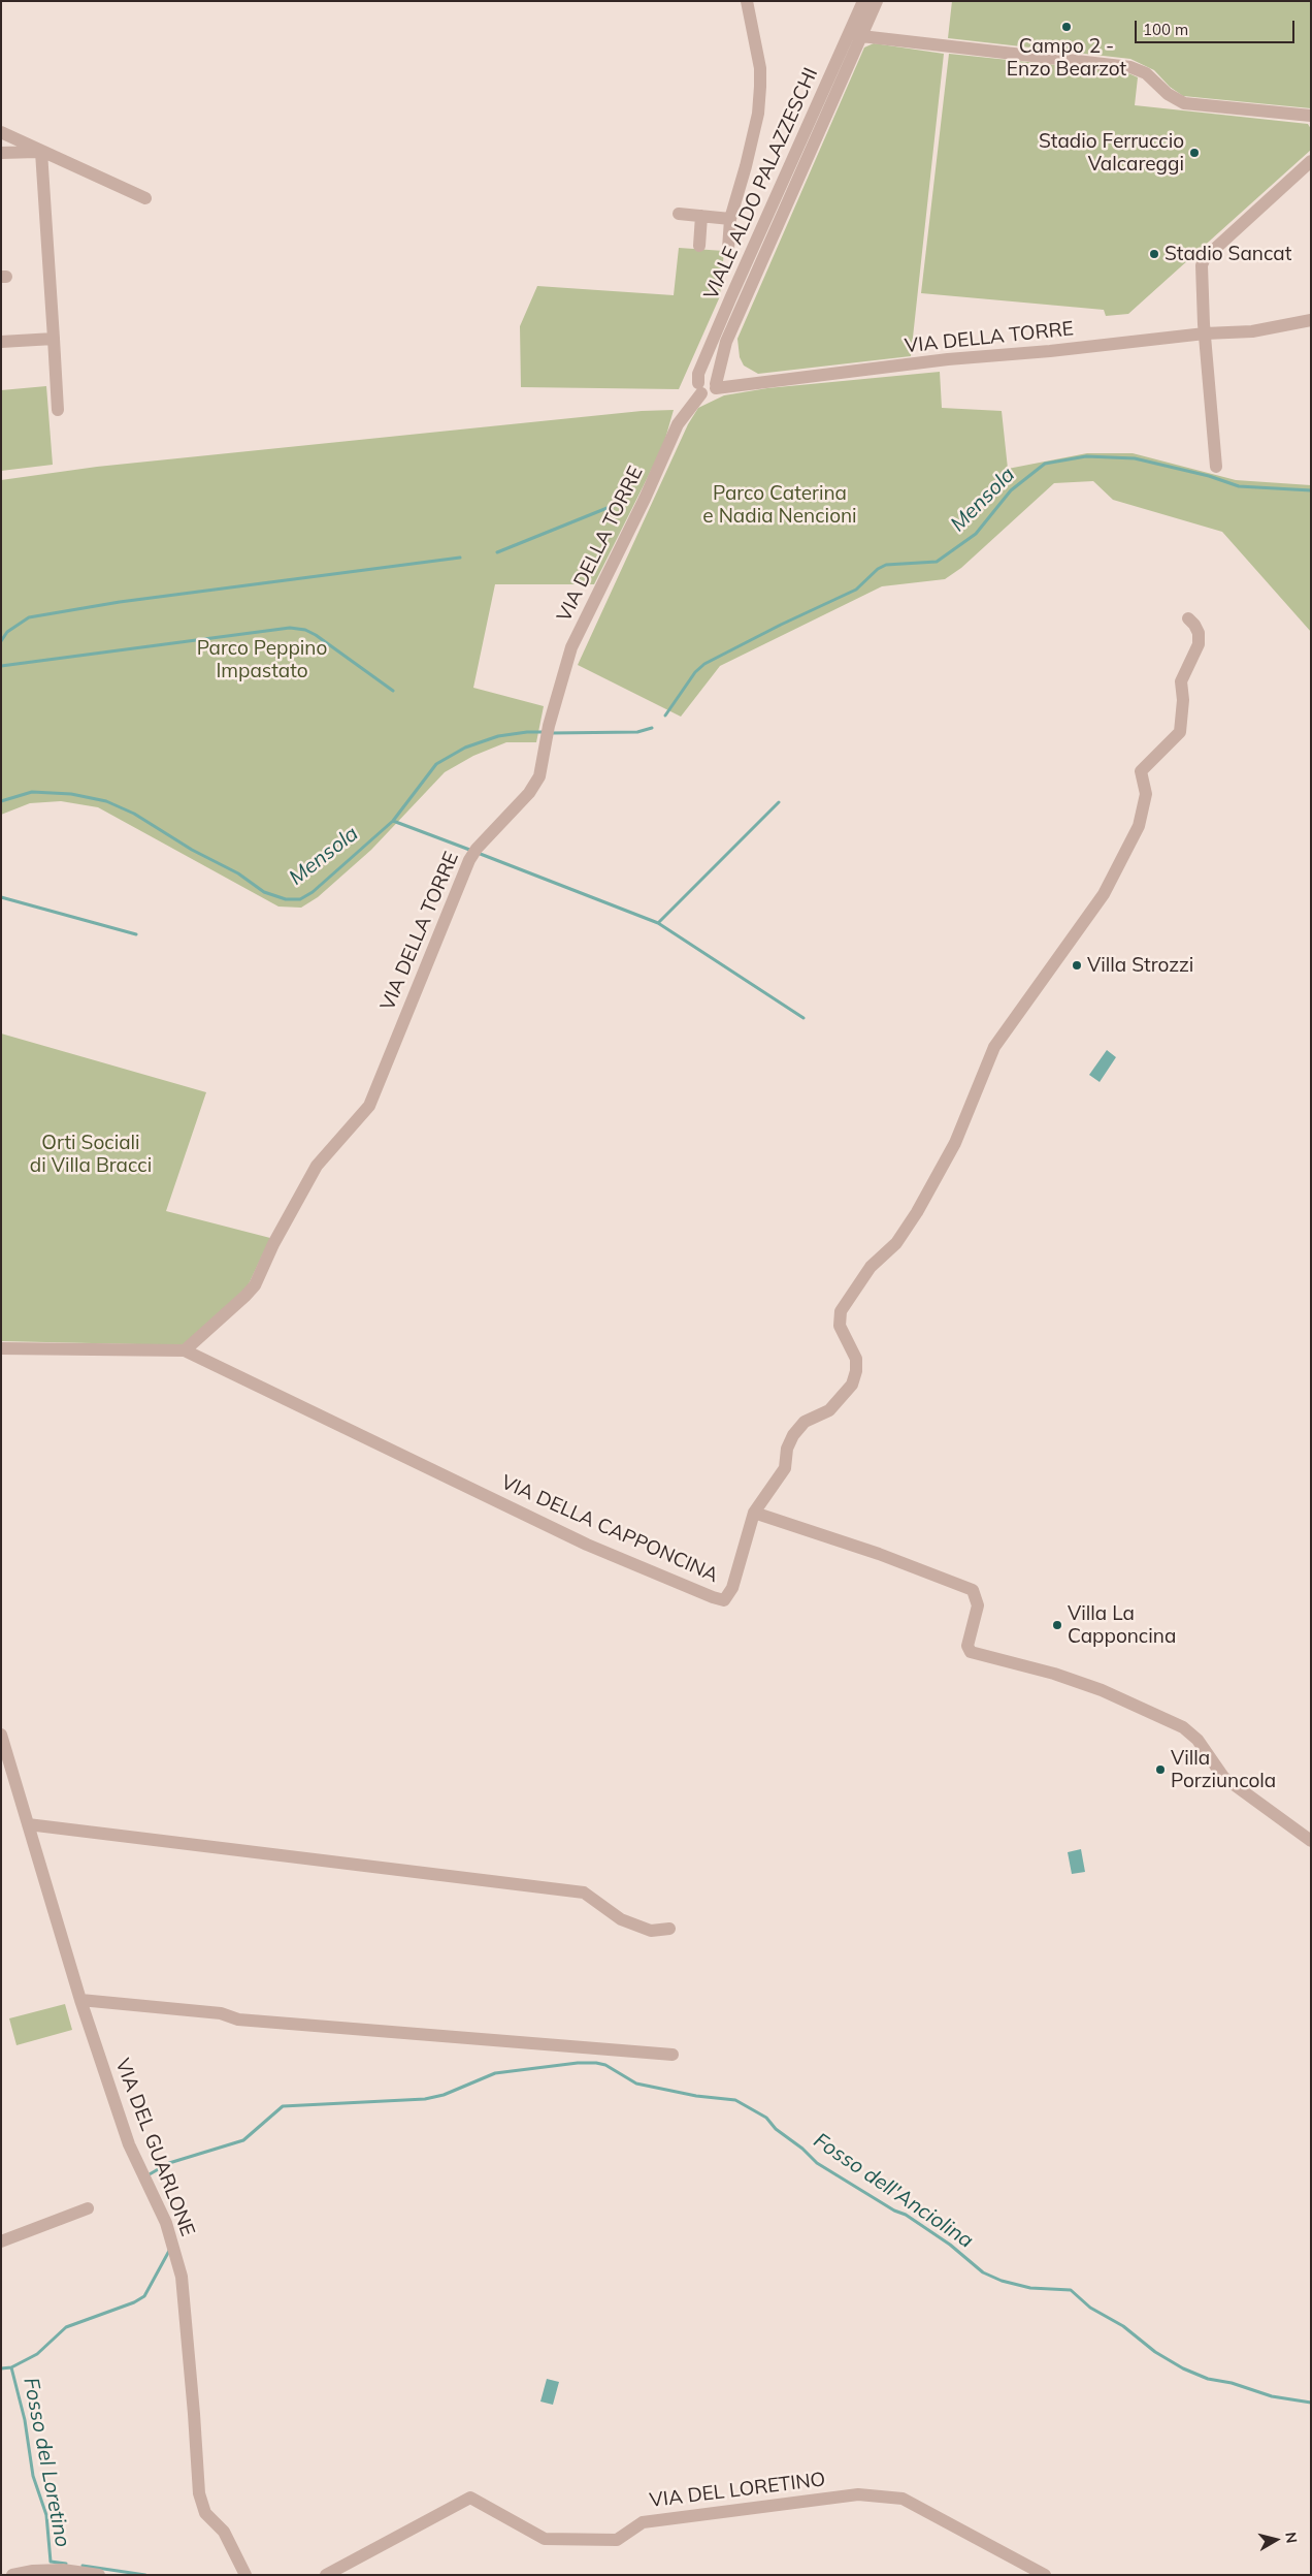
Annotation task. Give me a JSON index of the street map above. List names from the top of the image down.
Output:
{
  "streets": {
    "street": [
      "VIALE ALDO PALAZZESCHI",
      "VIA DELLA TORRE",
      "VIA DELLA CAPPONCINA",
      "VIA DEL GUARLONE",
      "VIA DEL LORETINO"
    ]
  },
  "crossings": [
    ["VIALE ALDO PALAZZESCHI", "VIA DELLA TORRE"],
    ["VIA DELLA TORRE", "VIA DELLA CAPPONCINA"]
  ],
  "water": ["Mensola", "Fosso dell'Anciolina", "Fosso del Loretino"],
  "parks": ["Parco Caterina e Nadia Nencioni", "Parco Peppino Impastato", "Orti Sociali di Villa Bracci"],
  "places": [
    "Campo 2 - Enzo Bearzot",
    "Stadio Ferruccio Valcareggi",
    "Stadio Sancat",
    "Villa Strozzi",
    "Villa La Capponcina",
    "Villa Porziuncola"
  ],
  "scale_bar": "100 m",
  "north": "right"
}
